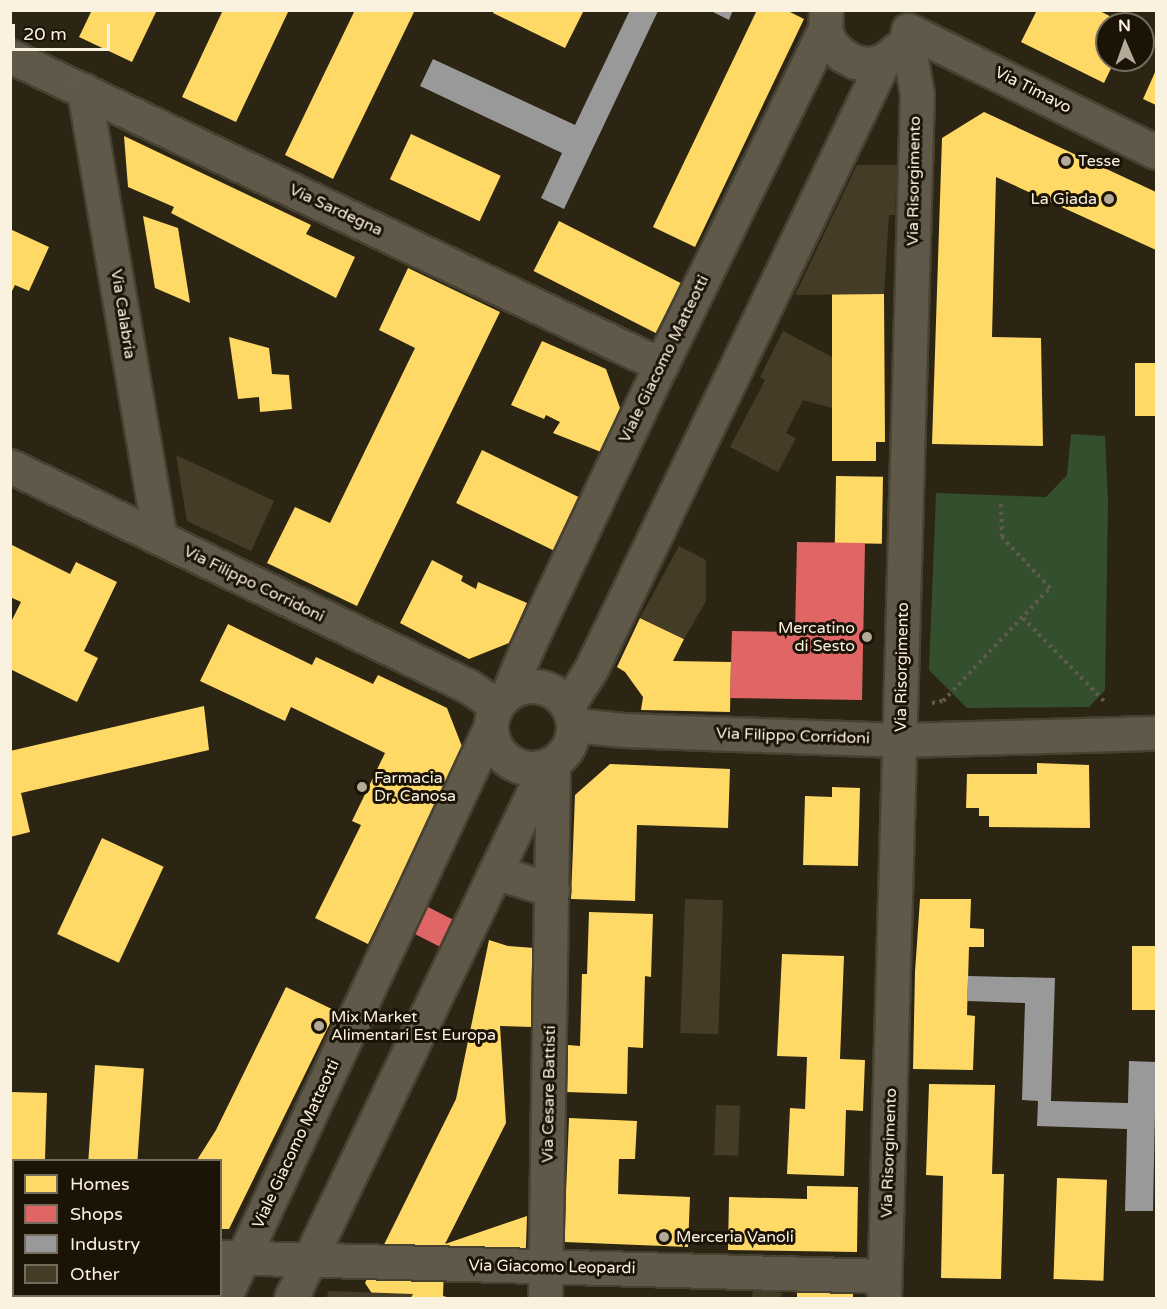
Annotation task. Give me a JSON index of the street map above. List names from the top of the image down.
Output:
{
  "streets": {
    "street": [
      "Via Timavo",
      "Via Risorgimento",
      "Via Sardegna",
      "Via Calabria",
      "Viale Giacomo Matteotti",
      "Via Filippo Corridoni",
      "Via Cesare Battisti",
      "Via Giacomo Leopardi"
    ]
  },
  "crossings": [
    ["Via Timavo", "Via Risorgimento"],
    ["Via Risorgimento", "Via Filippo Corridoni"],
    ["Via Risorgimento", "Via Giacomo Leopardi"],
    ["Via Sardegna", "Via Calabria"],
    ["Via Sardegna", "Viale Giacomo Matteotti"],
    ["Via Calabria", "Via Filippo Corridoni"],
    ["Viale Giacomo Matteotti", "Via Filippo Corridoni"],
    ["Viale Giacomo Matteotti", "Via Cesare Battisti"],
    ["Viale Giacomo Matteotti", "Via Giacomo Leopardi"],
    ["Via Filippo Corridoni", "Via Cesare Battisti"],
    ["Via Cesare Battisti", "Via Giacomo Leopardi"]
  ],
  "places": [
    "Tesse",
    "La Giada",
    "Mercatino di Sesto",
    "Farmacia Dr. Canosa",
    "Mix Market Alimentari Est Europa",
    "Merceria Vanoli"
  ],
  "legend": [
    "Homes",
    "Shops",
    "Industry",
    "Other"
  ],
  "scale_bar": "20 m",
  "north": "top"
}
